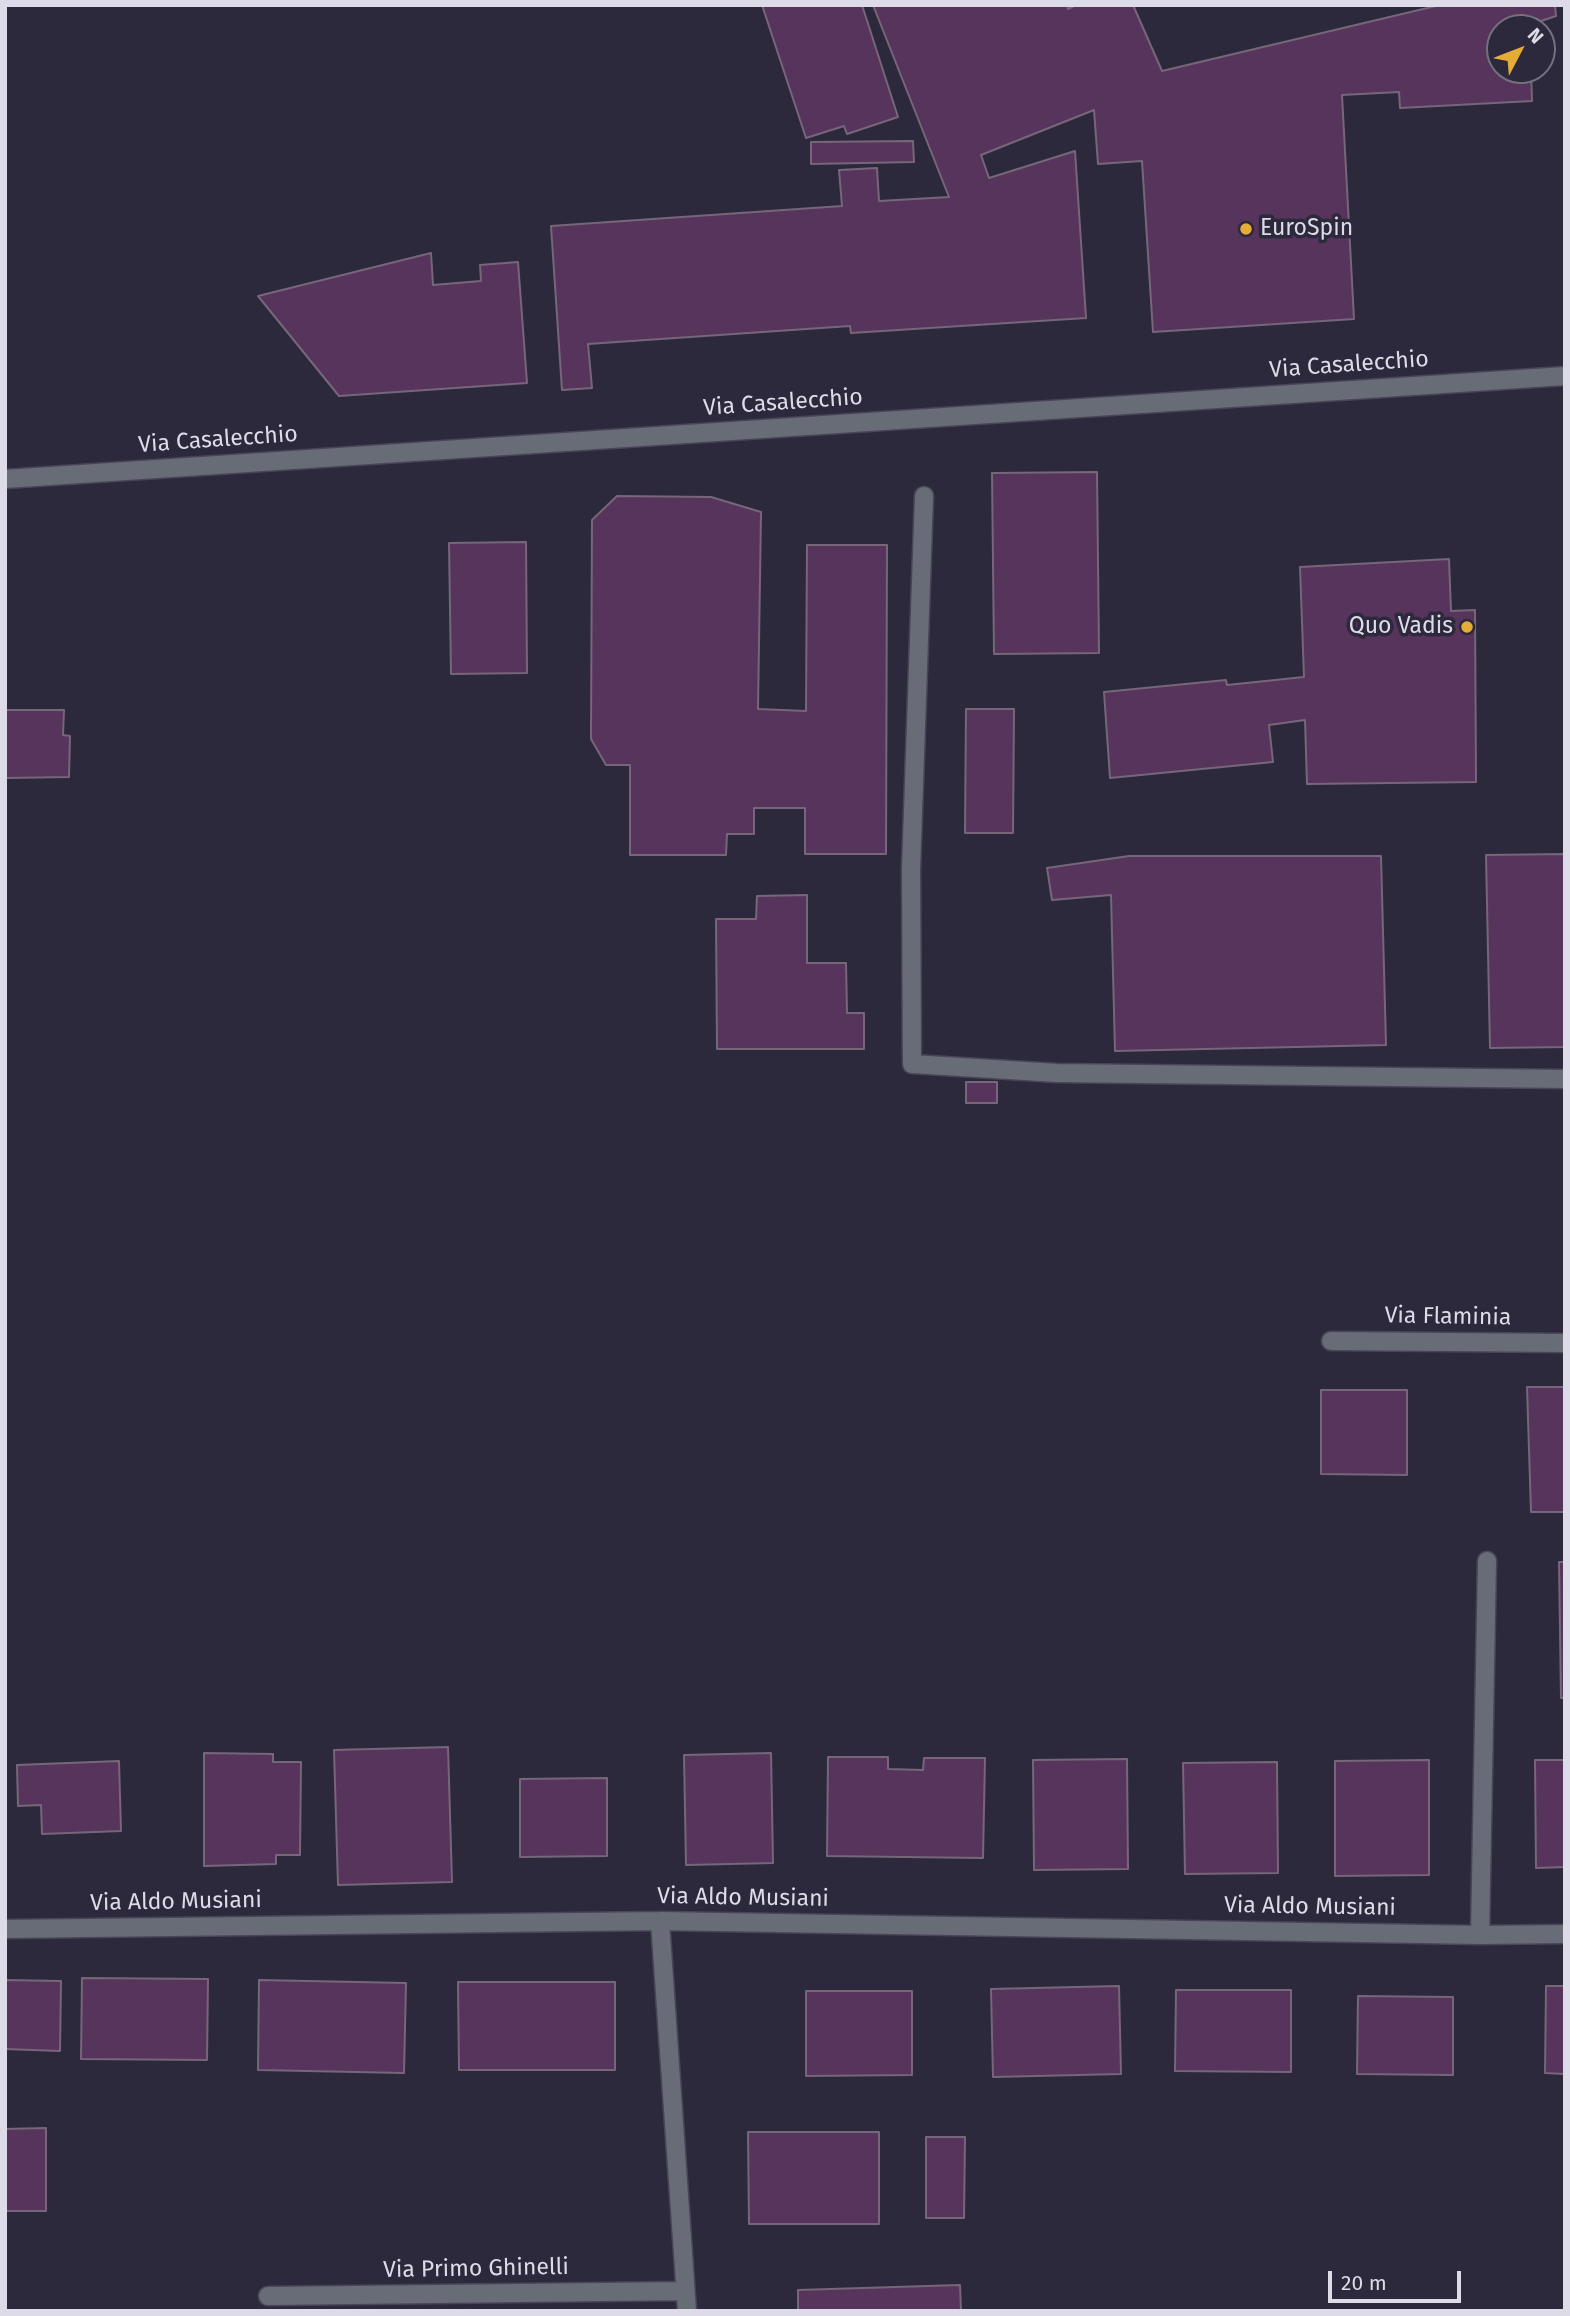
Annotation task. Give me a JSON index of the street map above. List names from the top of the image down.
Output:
{
  "streets": {
    "street": [
      "Via Casalecchio",
      "Via Flaminia",
      "Via Aldo Musiani",
      "Via Primo Ghinelli"
    ]
  },
  "places": ["EuroSpin", "Quo Vadis"],
  "scale_bar": "20 m",
  "north": "top right"
}
